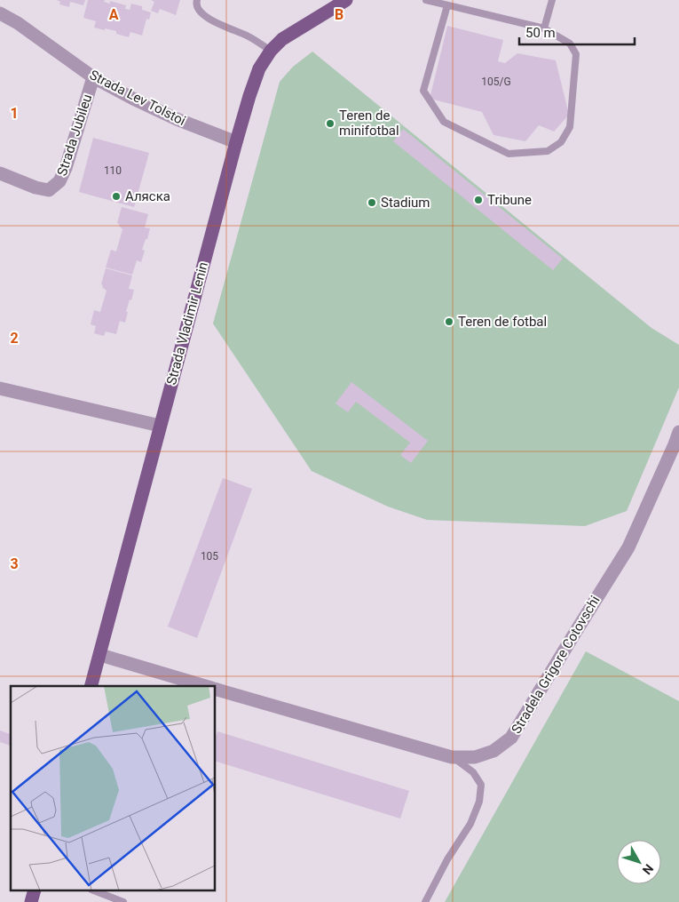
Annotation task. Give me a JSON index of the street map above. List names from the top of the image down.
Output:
{
  "streets": {
    "main road": ["Strada Vladimir Lenin"],
    "street": ["Strada Lev Tolstoi", "Strada Jubileu", "Stradela Grigore Cotovschi"]
  },
  "crossings": [
    ["Strada Lev Tolstoi", "Strada Jubileu"],
    ["Strada Lev Tolstoi", "Strada Vladimir Lenin"],
    ["Strada Vladimir Lenin", "Stradela Grigore Cotovschi"]
  ],
  "places": [
    "Teren de minifotbal",
    "Аляска",
    "Tribune",
    "Stadium",
    "Teren de fotbal"
  ],
  "house_numbers": ["105/G", "110", "105"],
  "scale_bar": "50 m",
  "north": "bottom right",
  "grid": {
    "columns": ["A", "B"],
    "rows": ["1", "2", "3"]
  }
}
